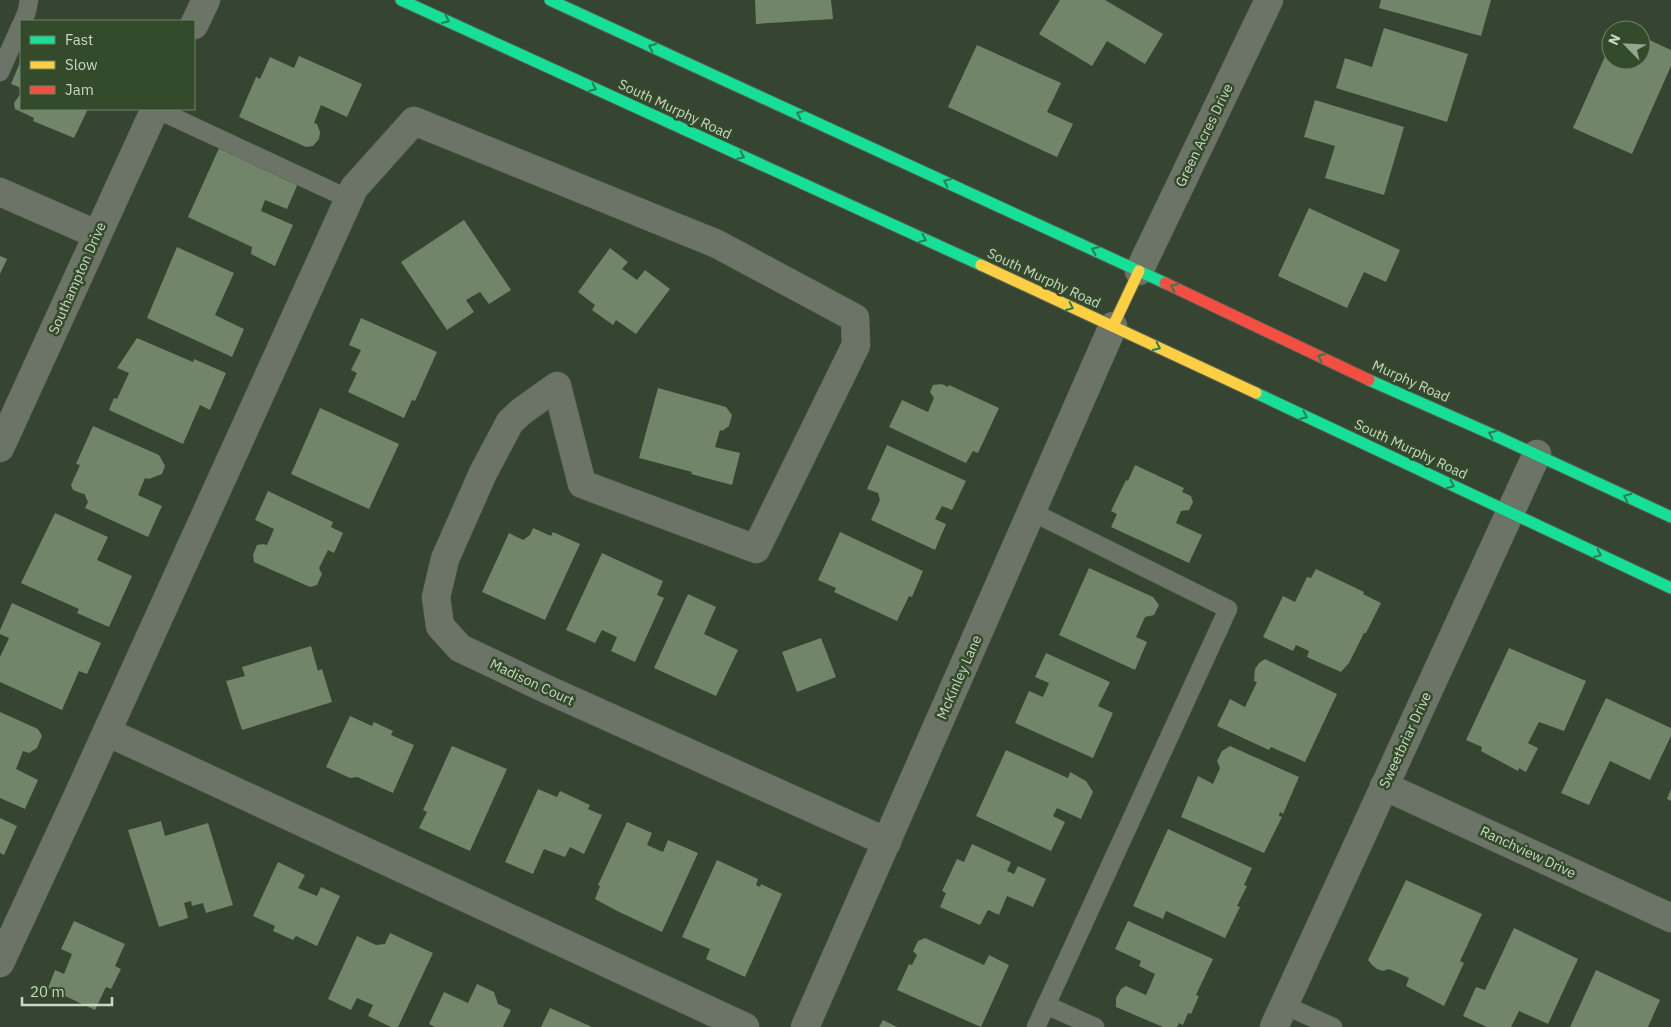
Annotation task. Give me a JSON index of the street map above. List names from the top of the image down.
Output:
{
  "streets": {
    "main road": ["South Murphy Road", "Murphy Road"],
    "street": [
      "Green Acres Drive",
      "Southampton Drive",
      "McKinley Lane",
      "Madison Court",
      "Sweetbriar Drive",
      "Ranchview Drive"
    ]
  },
  "crossings": [
    ["South Murphy Road", "McKinley Lane"],
    ["South Murphy Road", "Sweetbriar Drive"],
    ["Green Acres Drive", "Murphy Road"],
    ["Murphy Road", "Sweetbriar Drive"],
    ["McKinley Lane", "Madison Court"],
    ["Sweetbriar Drive", "Ranchview Drive"]
  ],
  "one_way": ["Murphy Road"],
  "legend": ["Fast", "Slow", "Jam"],
  "scale_bar": "20 m",
  "north": "top left"
}
